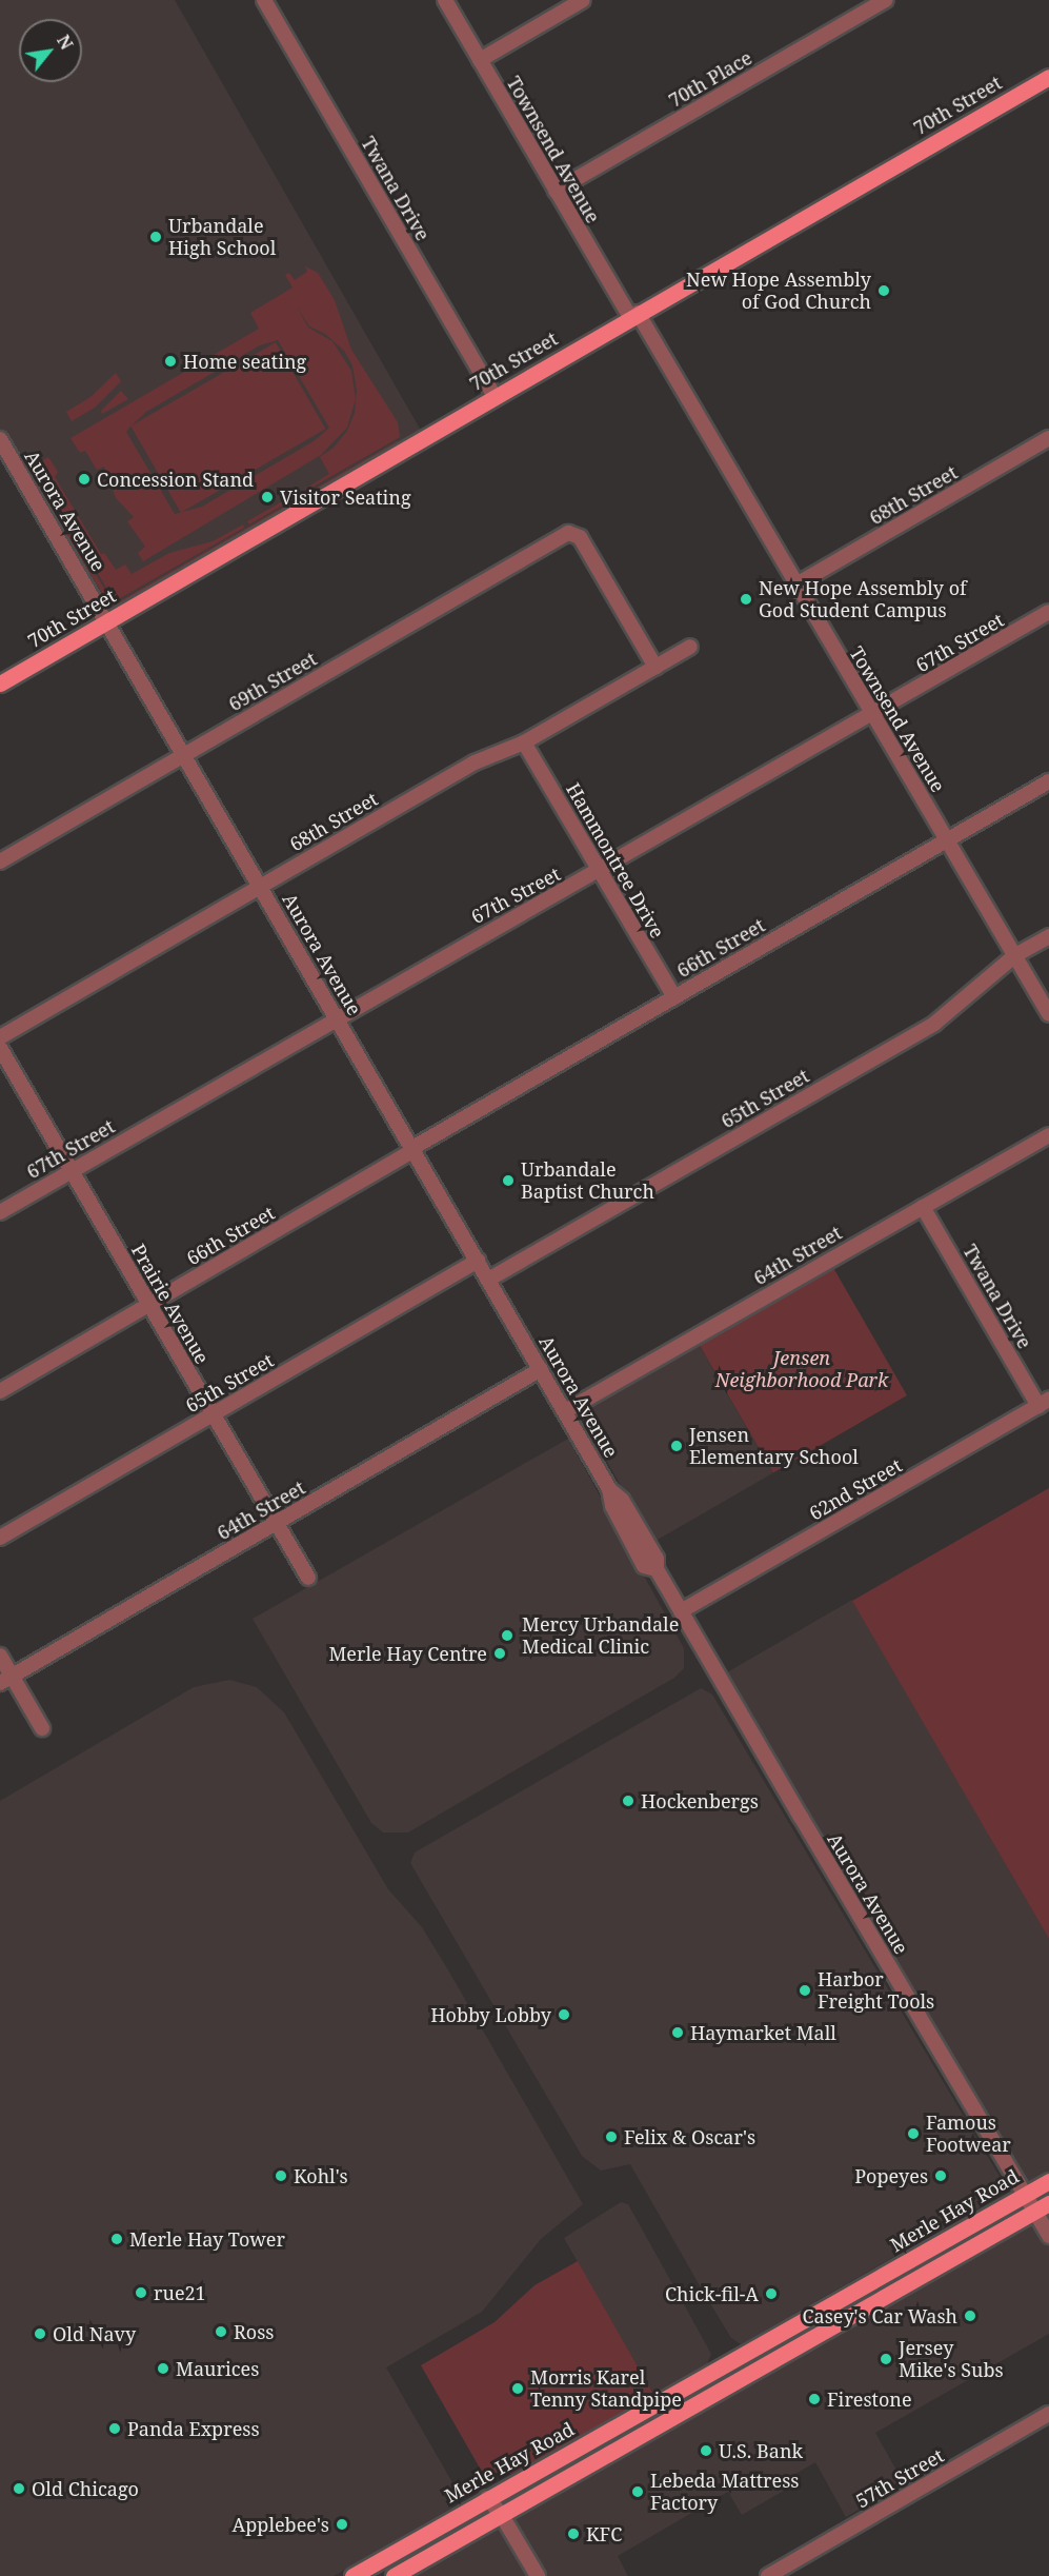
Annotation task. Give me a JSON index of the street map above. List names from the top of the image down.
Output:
{
  "streets": {
    "main road": ["70th Street", "Merle Hay Road"],
    "street": [
      "70th Place",
      "Townsend Avenue",
      "Twana Drive",
      "68th Street",
      "Aurora Avenue",
      "67th Street",
      "69th Street",
      "Hammontree Drive",
      "66th Street",
      "65th Street",
      "64th Street",
      "Prairie Avenue",
      "62nd Street",
      "57th Street"
    ]
  },
  "crossings": [
    ["70th Place", "Townsend Avenue"],
    ["70th Street", "Townsend Avenue"],
    ["70th Street", "Twana Drive"],
    ["70th Street", "Aurora Avenue"],
    ["Townsend Avenue", "68th Street"],
    ["Townsend Avenue", "67th Street"],
    ["Townsend Avenue", "66th Street"],
    ["Townsend Avenue", "65th Street"],
    ["Twana Drive", "64th Street"],
    ["Twana Drive", "62nd Street"],
    ["68th Street", "Aurora Avenue"],
    ["68th Street", "69th Street"],
    ["68th Street", "Hammontree Drive"],
    ["Aurora Avenue", "67th Street"],
    ["Aurora Avenue", "69th Street"],
    ["Aurora Avenue", "66th Street"],
    ["Aurora Avenue", "65th Street"],
    ["Aurora Avenue", "64th Street"],
    ["Aurora Avenue", "62nd Street"],
    ["Aurora Avenue", "Merle Hay Road"],
    ["67th Street", "Hammontree Drive"],
    ["67th Street", "Prairie Avenue"],
    ["Hammontree Drive", "66th Street"],
    ["66th Street", "Prairie Avenue"],
    ["65th Street", "Prairie Avenue"],
    ["64th Street", "Prairie Avenue"]
  ],
  "parks": ["Jensen Neighborhood Park"],
  "places": [
    "Urbandale High School",
    "New Hope Assembly of God Church",
    "Home seating",
    "Concession Stand",
    "Visitor Seating",
    "New Hope Assembly of God Student Campus",
    "Urbandale Baptist Church",
    "Jensen Elementary School",
    "Mercy Urbandale Medical Clinic",
    "Merle Hay Centre",
    "Hockenbergs",
    "Harbor Freight Tools",
    "Hobby Lobby",
    "Haymarket Mall",
    "Famous Footwear",
    "Felix & Oscar's",
    "Kohl's",
    "Popeyes",
    "Merle Hay Tower",
    "rue21",
    "Chick-fil-A",
    "Casey's Car Wash",
    "Ross",
    "Old Navy",
    "Jersey Mike's Subs",
    "Maurices",
    "Morris Karel Tenny Standpipe",
    "Firestone",
    "Panda Express",
    "U.S. Bank",
    "Old Chicago",
    "Lebeda Mattress Factory",
    "Applebee's",
    "KFC"
  ],
  "north": "top right"
}
